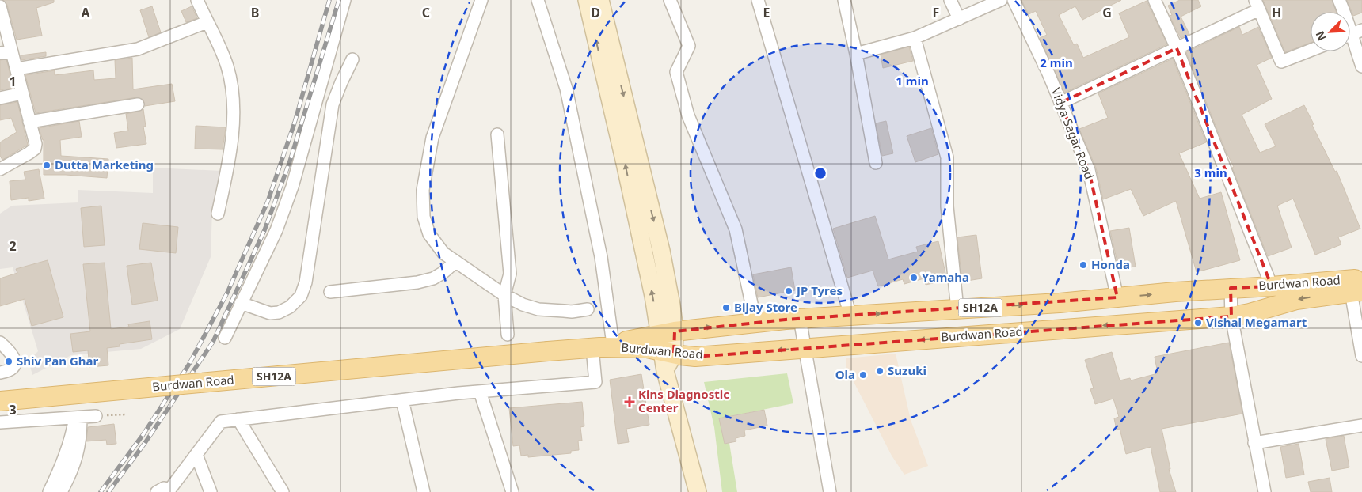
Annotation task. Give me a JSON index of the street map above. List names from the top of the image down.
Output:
{
  "streets": {
    "main road": ["Burdwan Road", "SH12A"],
    "street": ["Vidya Sagar Road"]
  },
  "crossings": [
    ["Vidya Sagar Road", "Burdwan Road"]
  ],
  "places": {
    "other": [
      "Dutta Marketing",
      "Honda",
      "Yamaha",
      "JP Tyres",
      "Bijay Store",
      "Vishal Megamart",
      "Shiv Pan Ghar",
      "Suzuki",
      "Ola"
    ],
    "health": ["Kins Diagnostic Center"]
  },
  "north": "bottom left",
  "grid": {
    "columns": [
      "A",
      "B",
      "C",
      "D",
      "E",
      "F",
      "G",
      "H"
    ],
    "rows": ["1", "2", "3"]
  },
  "rings": ["2 min", "1 min", "3 min"]
}
